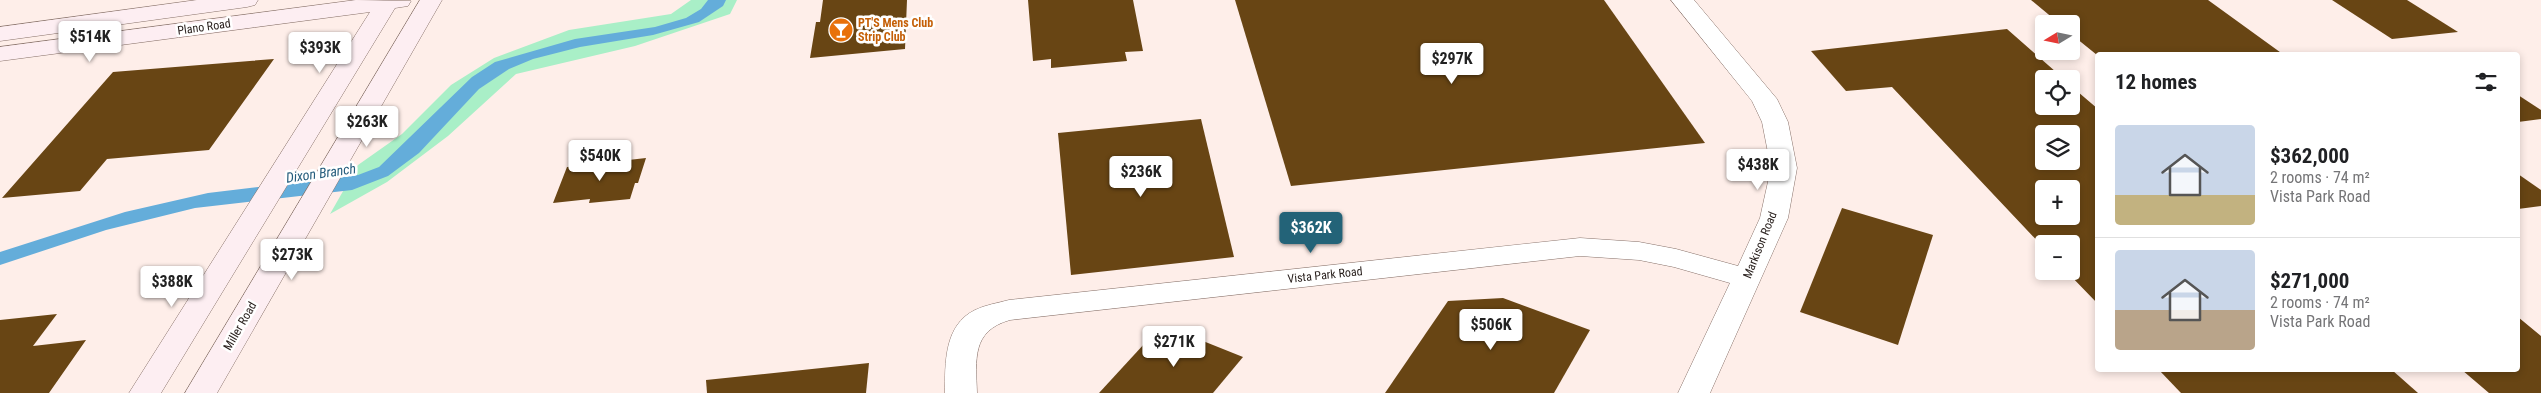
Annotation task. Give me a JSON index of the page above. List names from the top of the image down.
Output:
{
  "streets": {
    "main road": ["Plano Road", "Miller Road"],
    "street": ["Markison Road", "Vista Park Road"]
  },
  "crossings": [
    ["Markison Road", "Vista Park Road"]
  ],
  "water": ["Dixon Branch"],
  "places": {
    "bar": ["PT'S Mens Club Strip Club"]
  },
  "north": "left",
  "page": {
    "map_buttons": ["+", "−"],
    "price": [
      "$514K",
      "$393K",
      "$297K",
      "$263K",
      "$540K",
      "$438K",
      "$236K",
      "$362K",
      "$273K",
      "$388K",
      "$506K",
      "$271K"
    ],
    "heading": "12 homes",
    "list": [
      {
        "name": "$362,000",
        "note": "2 rooms · 74 m² · Vista Park Road"
      },
      {
        "name": "$271,000",
        "note": "2 rooms · 74 m² · Vista Park Road"
      }
    ]
  }
}
